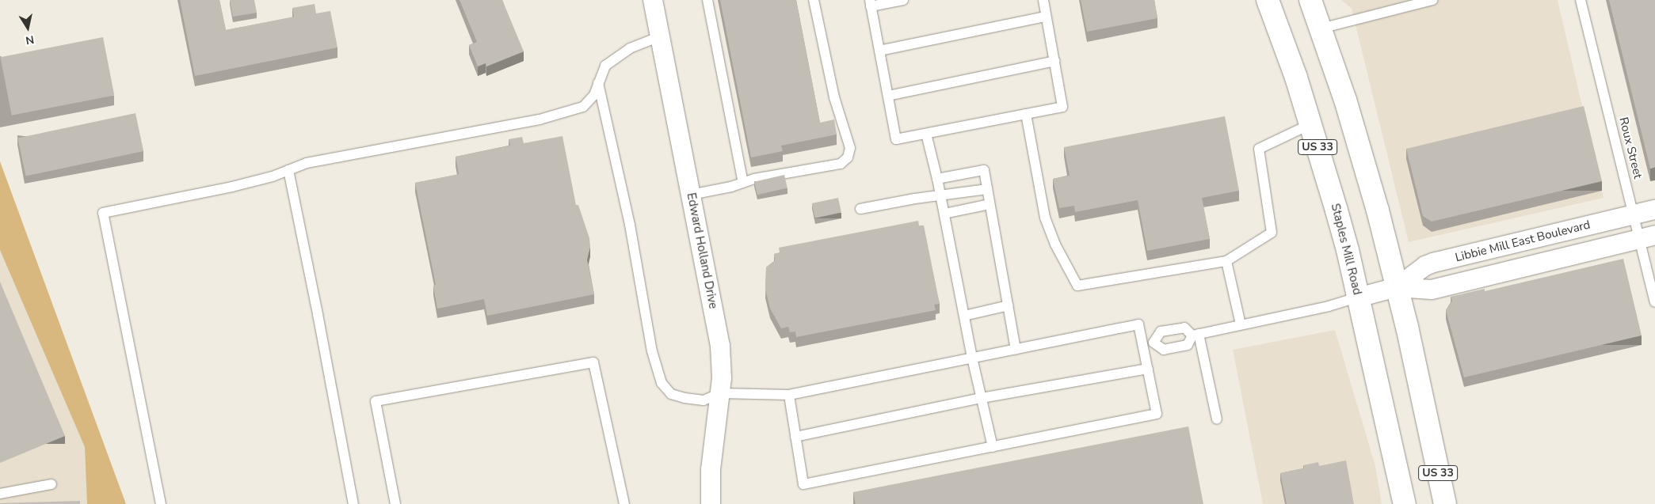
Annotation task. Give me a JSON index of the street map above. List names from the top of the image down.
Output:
{
  "streets": {
    "main road": ["US 33", "Staples Mill Road"],
    "street": ["Libbie Mill East Boulevard", "Edward Holland Drive"],
    "lane": ["Roux Street"]
  },
  "crossings": [
    ["US 33", "Libbie Mill East Boulevard"],
    ["Roux Street", "Libbie Mill East Boulevard"],
    ["Libbie Mill East Boulevard", "Staples Mill Road"]
  ],
  "north": "bottom"
}
